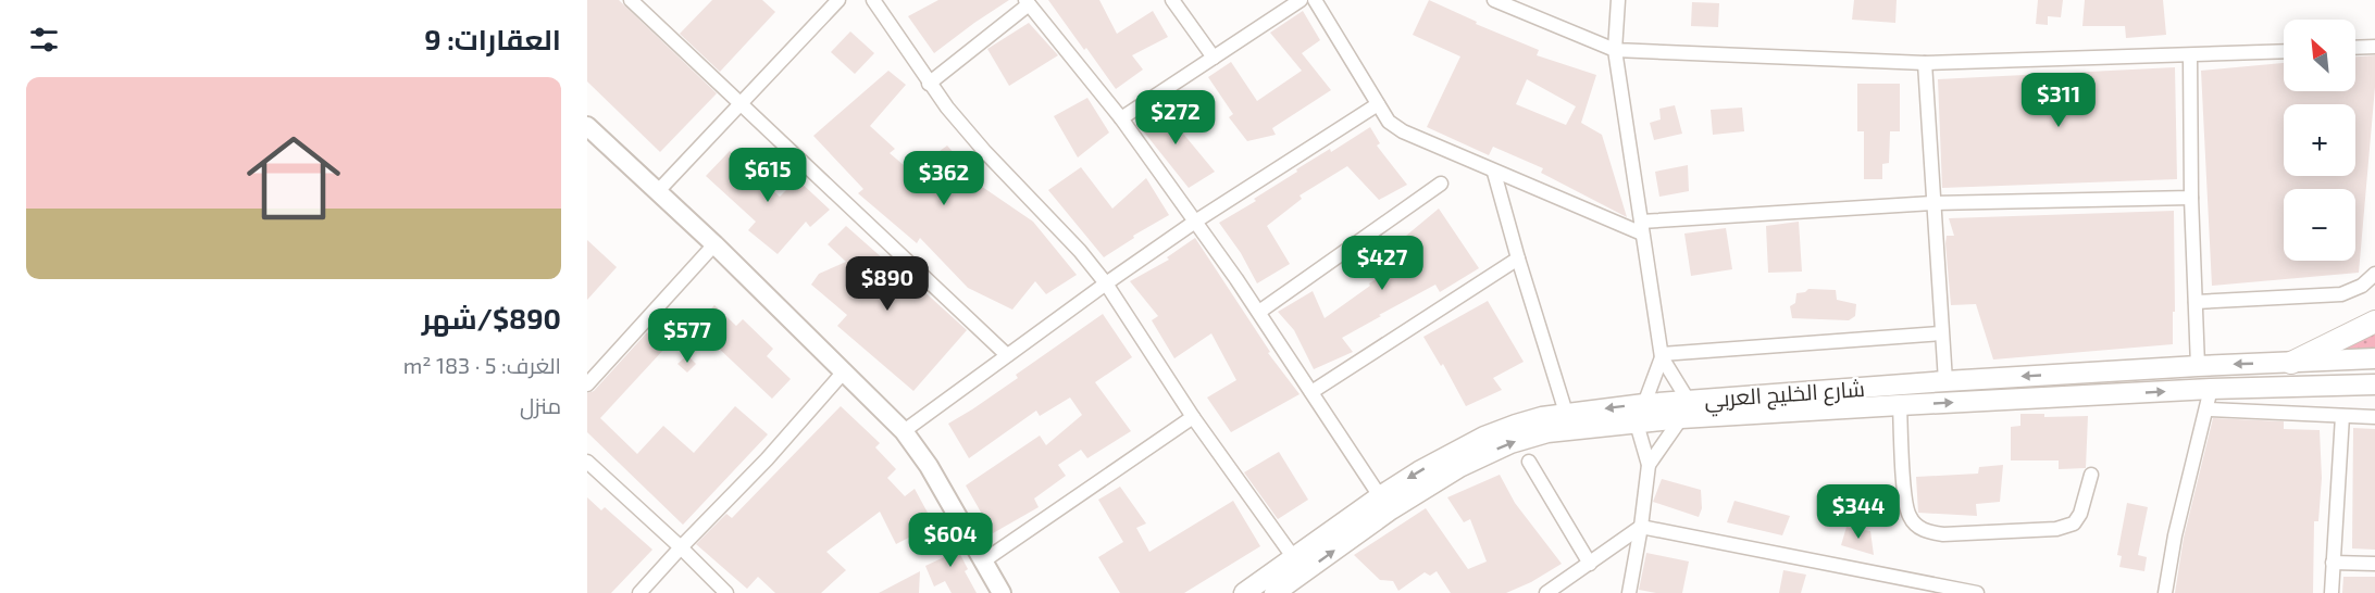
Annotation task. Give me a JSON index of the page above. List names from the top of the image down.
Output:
{
  "streets": {
    "main road": ["شارع الخليج العربي"]
  },
  "north": "top left",
  "page": {
    "heading": "العقارات: 9",
    "map_buttons": ["+", "−"],
    "price": [
      "$311",
      "$272",
      "$615",
      "$362",
      "$427",
      "$890",
      "$577",
      "$344",
      "$604"
    ],
    "list": [
      {
        "name": "$890/شهر",
        "note": "الغرف: 5 · 183 m² · منزل"
      }
    ]
  }
}
